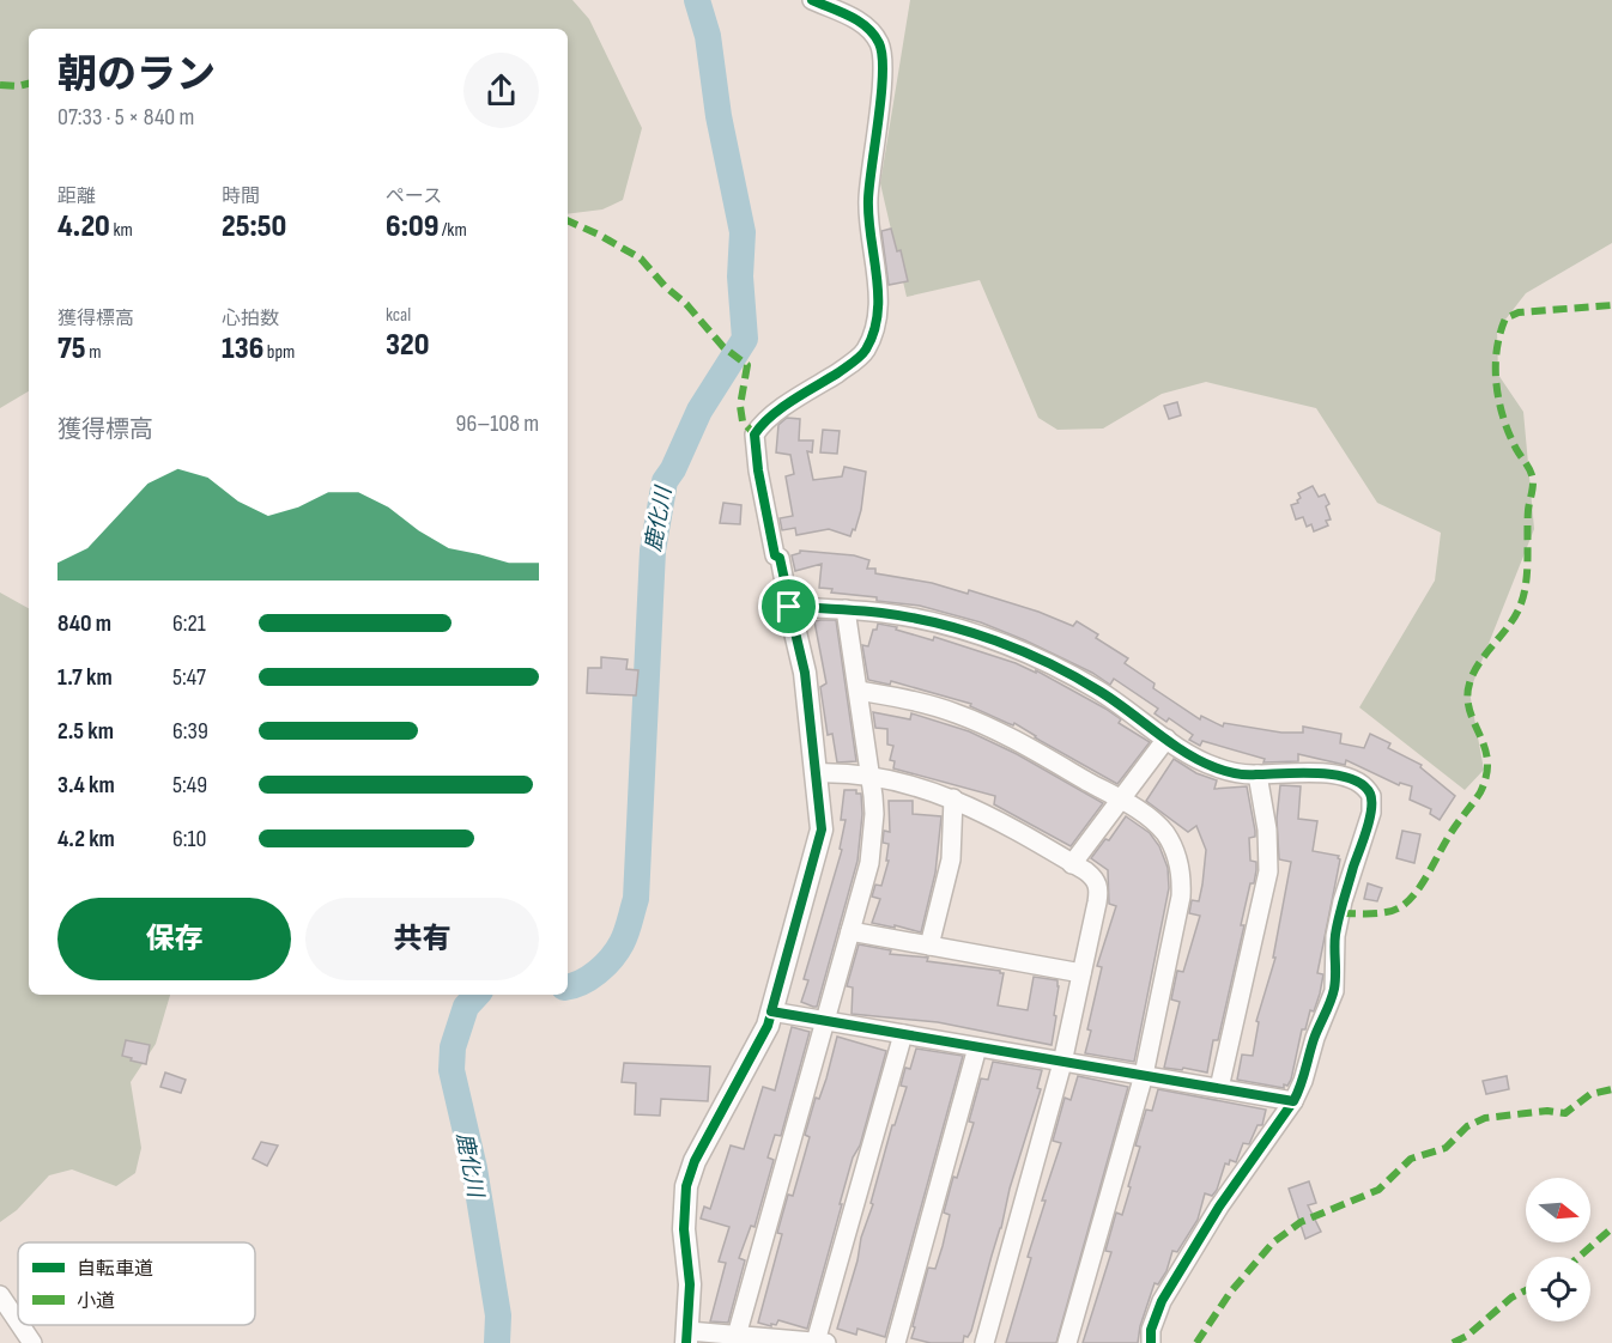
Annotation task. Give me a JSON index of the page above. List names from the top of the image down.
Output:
{
  "water": ["鹿化川"],
  "legend": ["自転車道", "小道"],
  "north": "right",
  "page": {
    "heading": ["朝のラン", "07:33 · 5 × 840 m"],
    "stats": [
      ["距離", "4.20 km"],
      ["時間", "25:50"],
      ["ペース", "6:09 /km"],
      ["獲得標高", "75 m"],
      ["心拍数", "136 bpm"],
      ["kcal", "320"]
    ],
    "chart": ["獲得標高", "96–108 m"],
    "list": [
      {
        "name": "840 m",
        "note": "6:21"
      },
      {
        "name": "1.7 km",
        "note": "5:47"
      },
      {
        "name": "2.5 km",
        "note": "6:39"
      },
      {
        "name": "3.4 km",
        "note": "5:49"
      },
      {
        "name": "4.2 km",
        "note": "6:10"
      }
    ],
    "buttons": ["保存", "共有"]
  }
}
